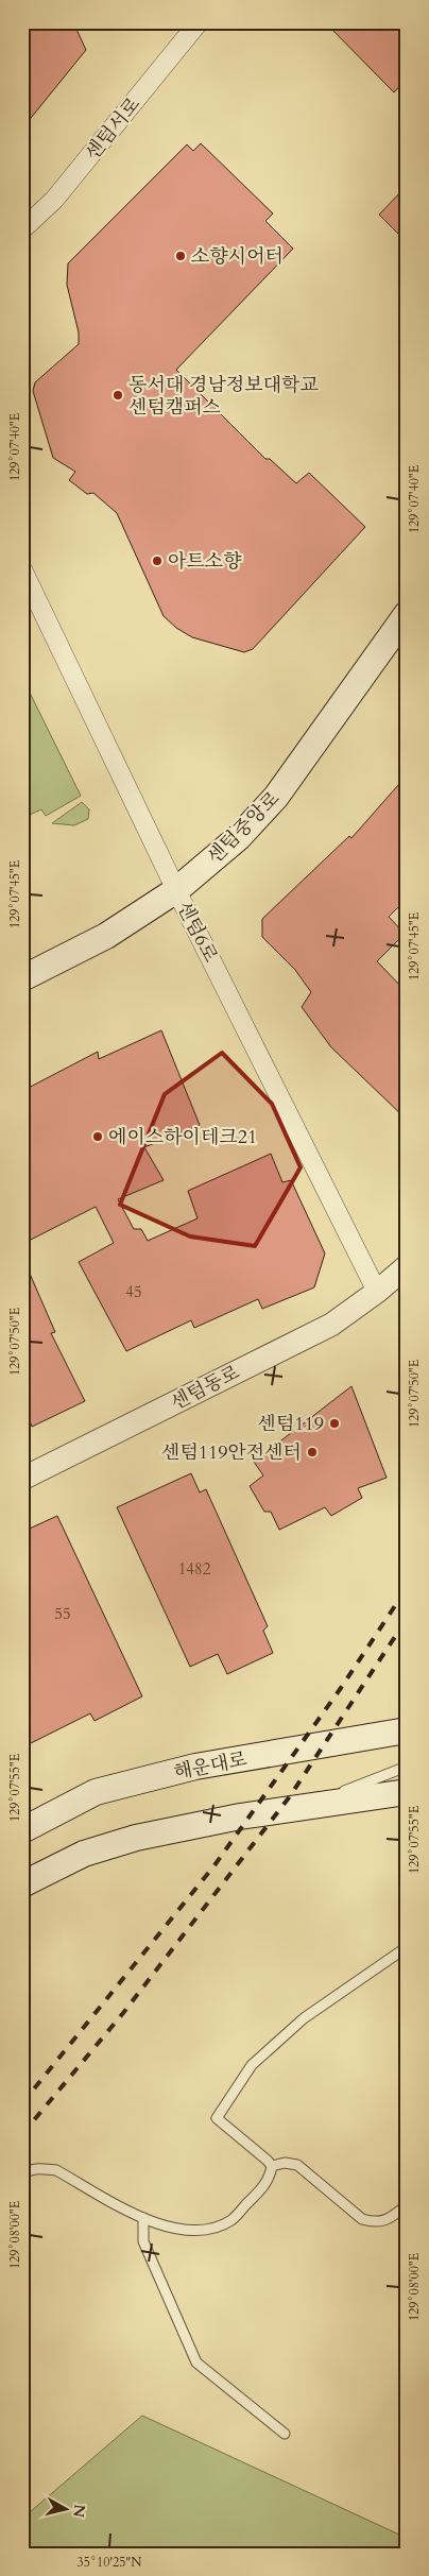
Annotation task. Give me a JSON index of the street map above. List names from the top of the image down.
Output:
{
  "streets": {
    "main road": ["센텀중앙로", "해운대로"],
    "street": ["센텀서로", "센텀6로", "센텀동로"]
  },
  "crossings": [
    ["센텀중앙로", "센텀6로"],
    ["센텀6로", "센텀동로"]
  ],
  "places": [
    "소향시어터",
    "동서대 경남정보대학교 센텀캠퍼스",
    "아트소향",
    "에이스하이테크21",
    "센텀119",
    "센텀119안전센터"
  ],
  "house_numbers": ["45", "1482", "55"],
  "north": "right",
  "coordinates": [
    "129°07'40\"E",
    "129°07'45\"E",
    "129°07'50\"E",
    "129°07'55\"E",
    "129°08'00\"E",
    "35°10'25\"N"
  ]
}
